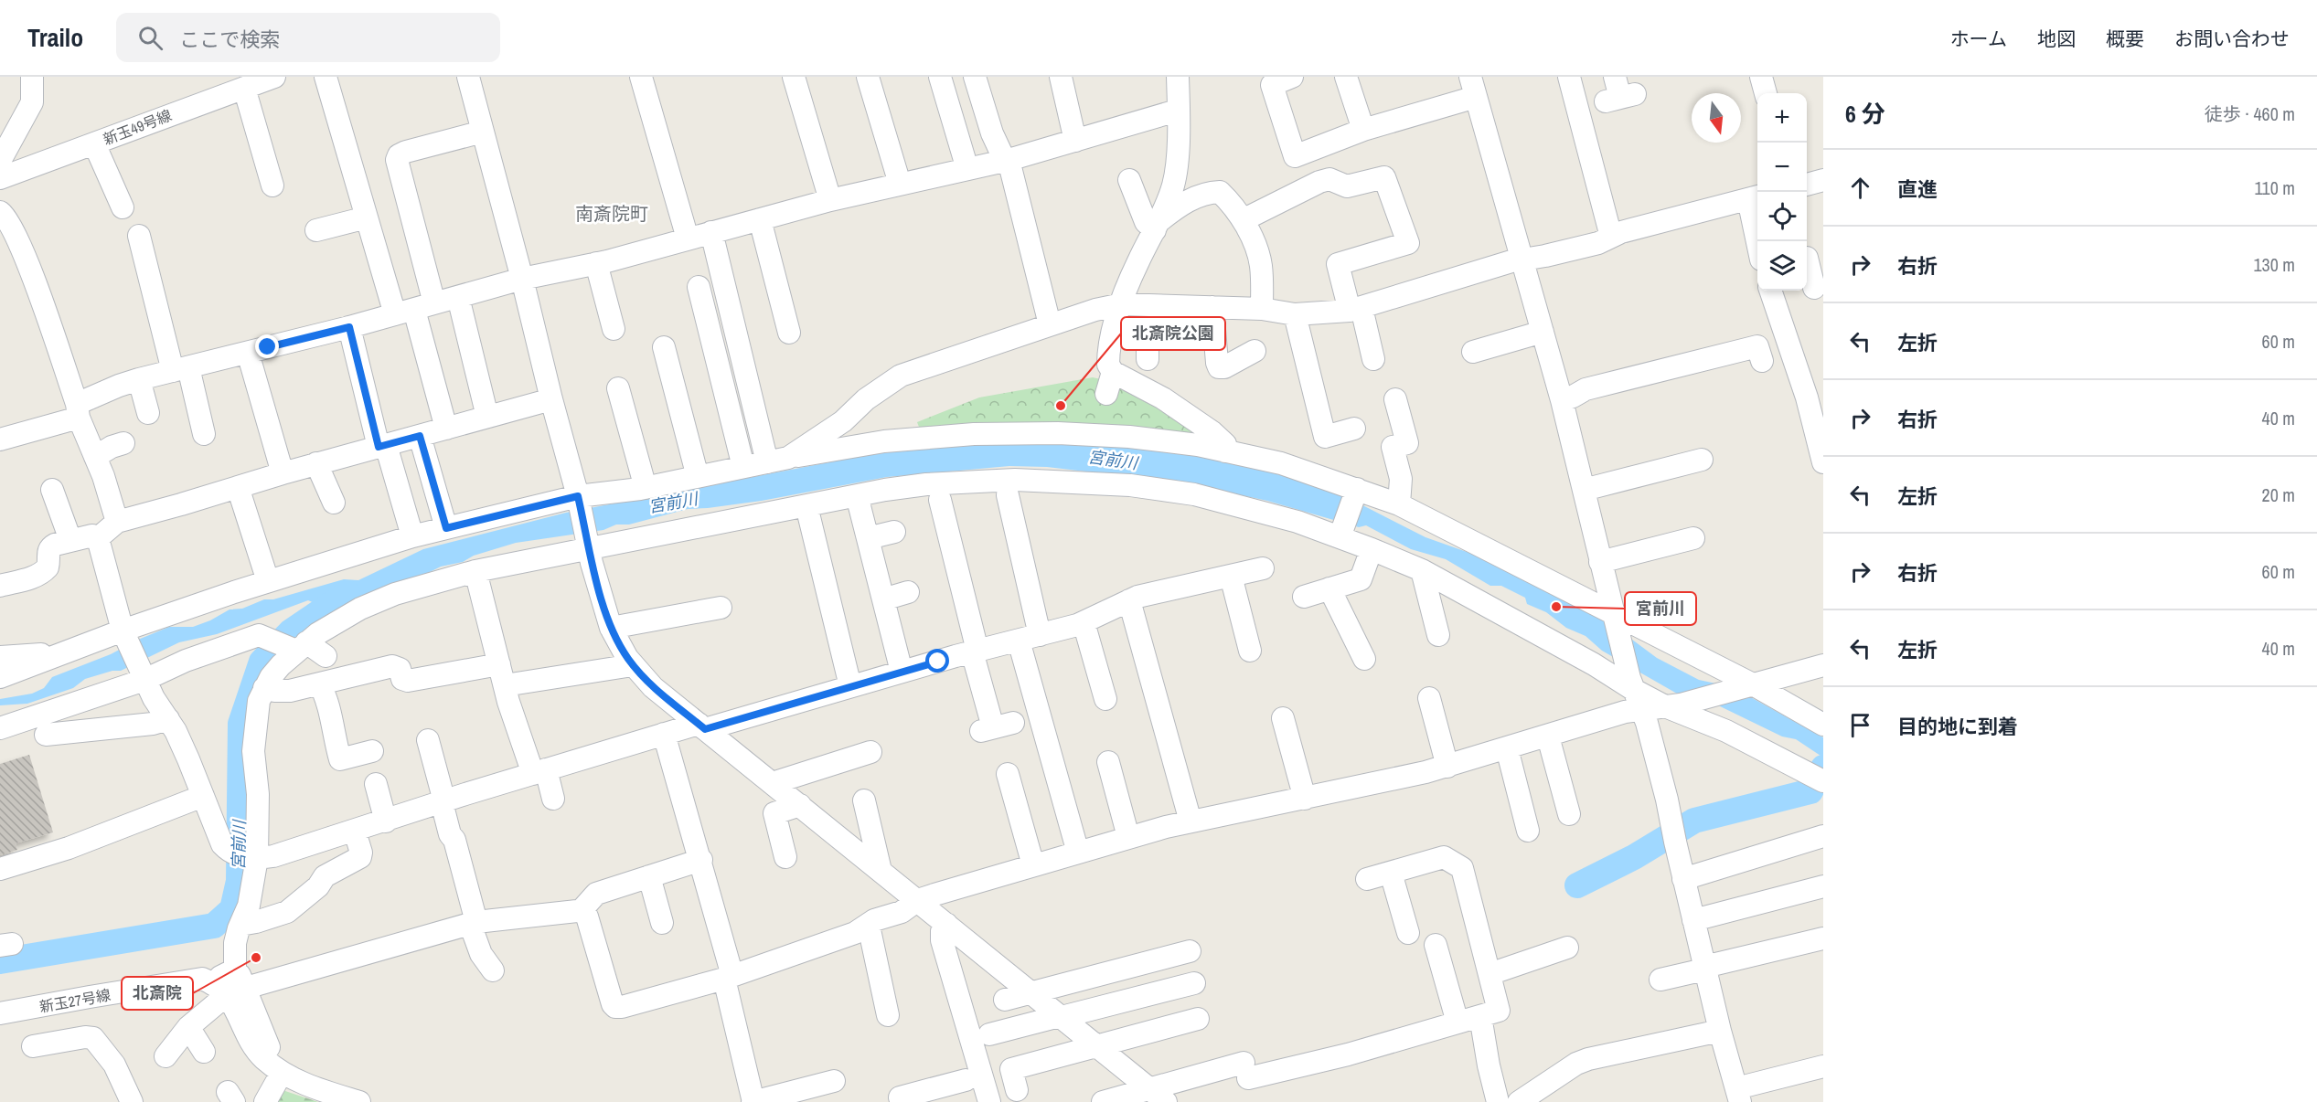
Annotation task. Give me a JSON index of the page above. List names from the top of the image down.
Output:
{
  "streets": {
    "street": ["新玉49号線", "新玉27号線"]
  },
  "districts": ["南斎院町"],
  "water": ["宮前川"],
  "places": ["北斎院公園", "宮前川", "北斎院"],
  "north": "bottom",
  "page": {
    "header": "Trailo",
    "search": "ここで検索",
    "nav": [
      "ホーム",
      "地図",
      "概要",
      "お問い合わせ"
    ],
    "heading": ["6 分", "徒歩 · 460 m"],
    "map_buttons": ["+", "−"],
    "list": [
      ["直進", "110 m"],
      ["右折", "130 m"],
      ["左折", "60 m"],
      ["右折", "40 m"],
      ["左折", "20 m"],
      ["右折", "60 m"],
      ["左折", "40 m"],
      "目的地に到着"
    ]
  }
}
